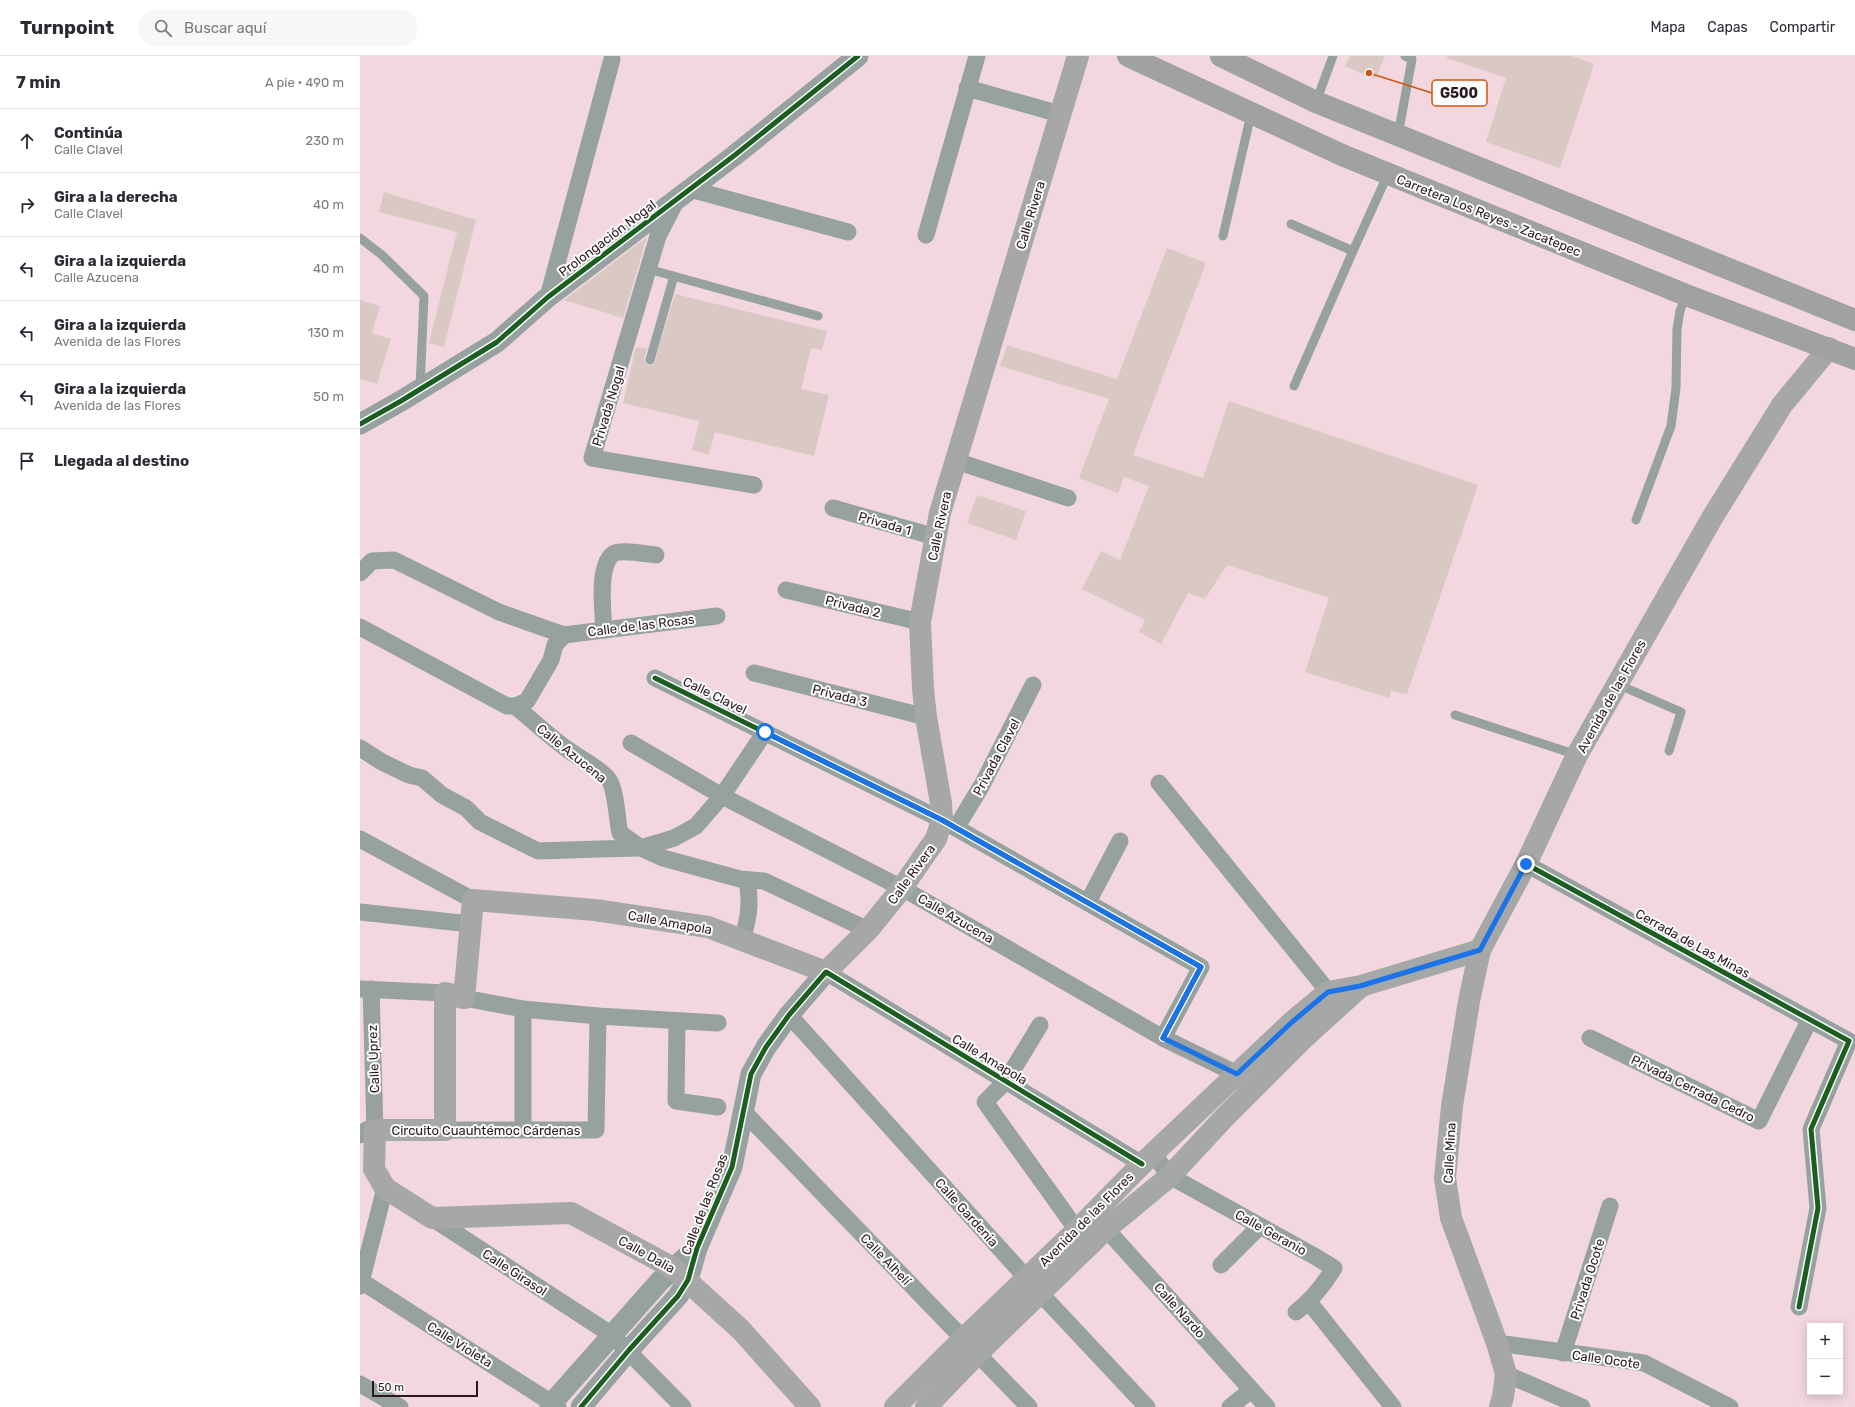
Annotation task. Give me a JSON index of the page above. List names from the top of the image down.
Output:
{
  "streets": {
    "main road": [
      "Calle Rivera",
      "Carretera Los Reyes - Zacatepec",
      "Avenida de las Flores",
      "Calle Amapola",
      "Circuito Cuauhtémoc Cárdenas",
      "Calle Mina",
      "Calle Dalia",
      "Calle Girasol"
    ],
    "street": [
      "Prolongación Nogal",
      "Privada Nogal",
      "Privada 1",
      "Privada 2",
      "Calle de las Rosas",
      "Calle Clavel",
      "Privada 3",
      "Calle Azucena",
      "Privada Clavel",
      "Cerrada de Las Minas",
      "Calle Uprez",
      "Privada Cerrada Cedro",
      "Calle Gardenia",
      "Calle Geranio",
      "Calle Alhelí",
      "Privada Ocote",
      "Calle Nardo",
      "Calle Violeta",
      "Calle Ocote"
    ]
  },
  "crossings": [
    ["Calle Rivera", "Privada 1"],
    ["Calle Rivera", "Privada 2"],
    ["Calle Rivera", "Calle de las Rosas"],
    ["Calle Rivera", "Calle Clavel"],
    ["Calle Rivera", "Privada 3"],
    ["Calle Rivera", "Calle Azucena"],
    ["Calle Rivera", "Privada Clavel"],
    ["Calle Rivera", "Calle Amapola"],
    ["Carretera Los Reyes - Zacatepec", "Avenida de las Flores"],
    ["Prolongación Nogal", "Privada Nogal"],
    ["Calle de las Rosas", "Calle Amapola"],
    ["Calle de las Rosas", "Calle Gardenia"],
    ["Calle de las Rosas", "Calle Dalia"],
    ["Calle de las Rosas", "Calle Alhelí"],
    ["Calle de las Rosas", "Calle Girasol"],
    ["Calle de las Rosas", "Calle Violeta"],
    ["Calle Clavel", "Calle Azucena"],
    ["Calle Clavel", "Privada Clavel"],
    ["Avenida de las Flores", "Calle Azucena"],
    ["Avenida de las Flores", "Calle Amapola"],
    ["Avenida de las Flores", "Cerrada de Las Minas"],
    ["Avenida de las Flores", "Calle Mina"],
    ["Avenida de las Flores", "Calle Gardenia"],
    ["Avenida de las Flores", "Calle Geranio"],
    ["Avenida de las Flores", "Calle Alhelí"],
    ["Avenida de las Flores", "Calle Nardo"],
    ["Cerrada de Las Minas", "Privada Cerrada Cedro"],
    ["Calle Uprez", "Circuito Cuauhtémoc Cárdenas"],
    ["Calle Uprez", "Calle Girasol"],
    ["Circuito Cuauhtémoc Cárdenas", "Calle Girasol"],
    ["Calle Mina", "Calle Ocote"],
    ["Calle Dalia", "Calle Girasol"],
    ["Privada Ocote", "Calle Ocote"]
  ],
  "places": ["G500"],
  "scale_bar": "50 m",
  "page": {
    "header": "Turnpoint",
    "search": "Buscar aquí",
    "nav": ["Mapa", "Capas", "Compartir"],
    "heading": ["7 min", "A pie · 490 m"],
    "list": [
      ["Continúa", "Calle Clavel", "230 m"],
      ["Gira a la derecha", "Calle Clavel", "40 m"],
      ["Gira a la izquierda", "Calle Azucena", "40 m"],
      ["Gira a la izquierda", "Avenida de las Flores", "130 m"],
      ["Gira a la izquierda", "Avenida de las Flores", "50 m"],
      "Llegada al destino"
    ],
    "map_buttons": ["+", "−"],
    "scale": "50 m"
  }
}
